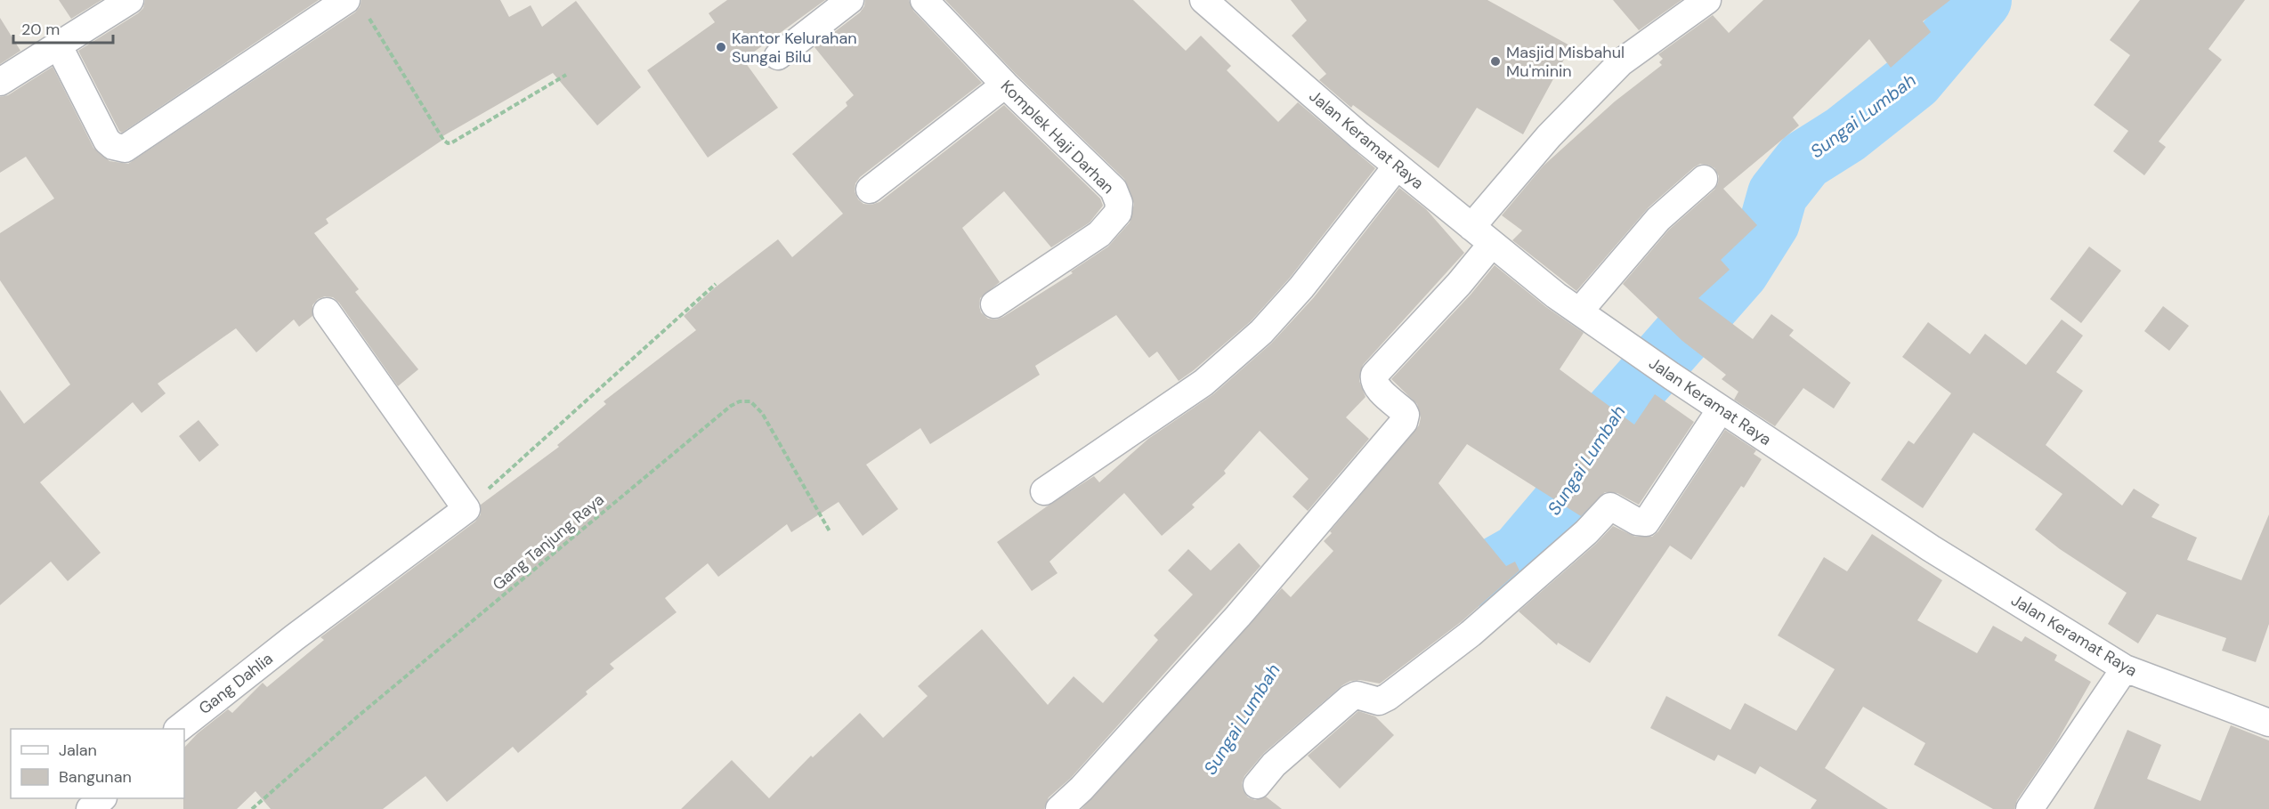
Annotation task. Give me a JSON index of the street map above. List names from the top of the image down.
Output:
{
  "streets": {
    "street": ["Komplek Haji Darhan", "Jalan Keramat Raya", "Gang Dahlia"],
    "path": ["Gang Tanjung Raya"]
  },
  "water": ["Sungai Lumbah"],
  "places": ["Kantor Kelurahan Sungai Bilu", "Masjid Misbahul Mu'minin"],
  "legend": ["Jalan", "Bangunan"],
  "scale_bar": "20 m"
}
